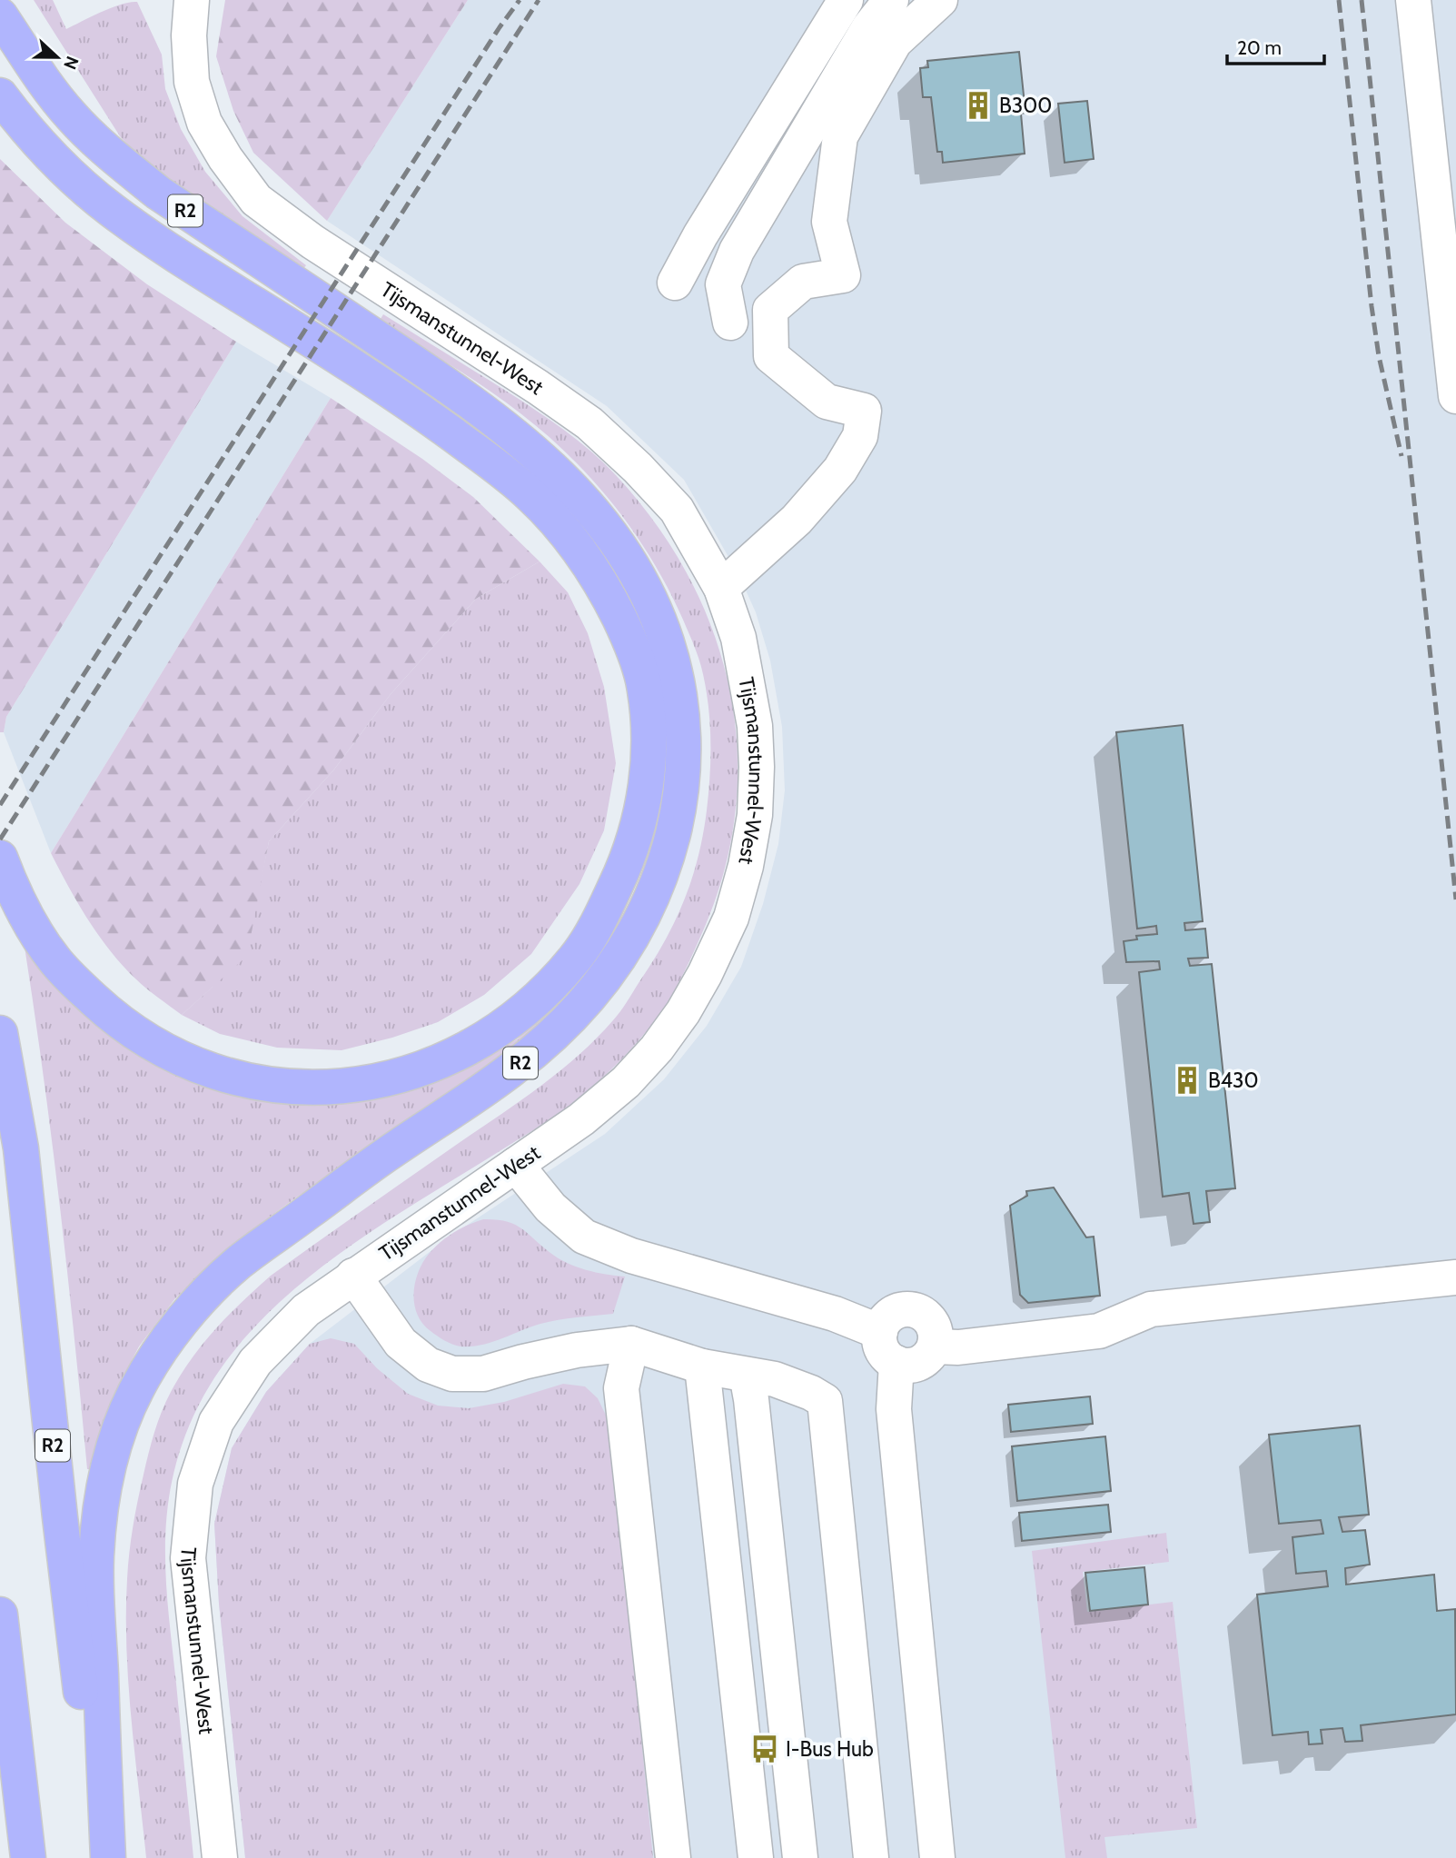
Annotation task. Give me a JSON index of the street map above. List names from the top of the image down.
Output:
{
  "streets": {
    "highway": ["R2"],
    "street": ["Tijsmanstunnel-West"]
  },
  "places": {
    "building": ["B300", "B430"],
    "bus stop": ["I-Bus Hub"]
  },
  "scale_bar": "20 m",
  "north": "right"
}
